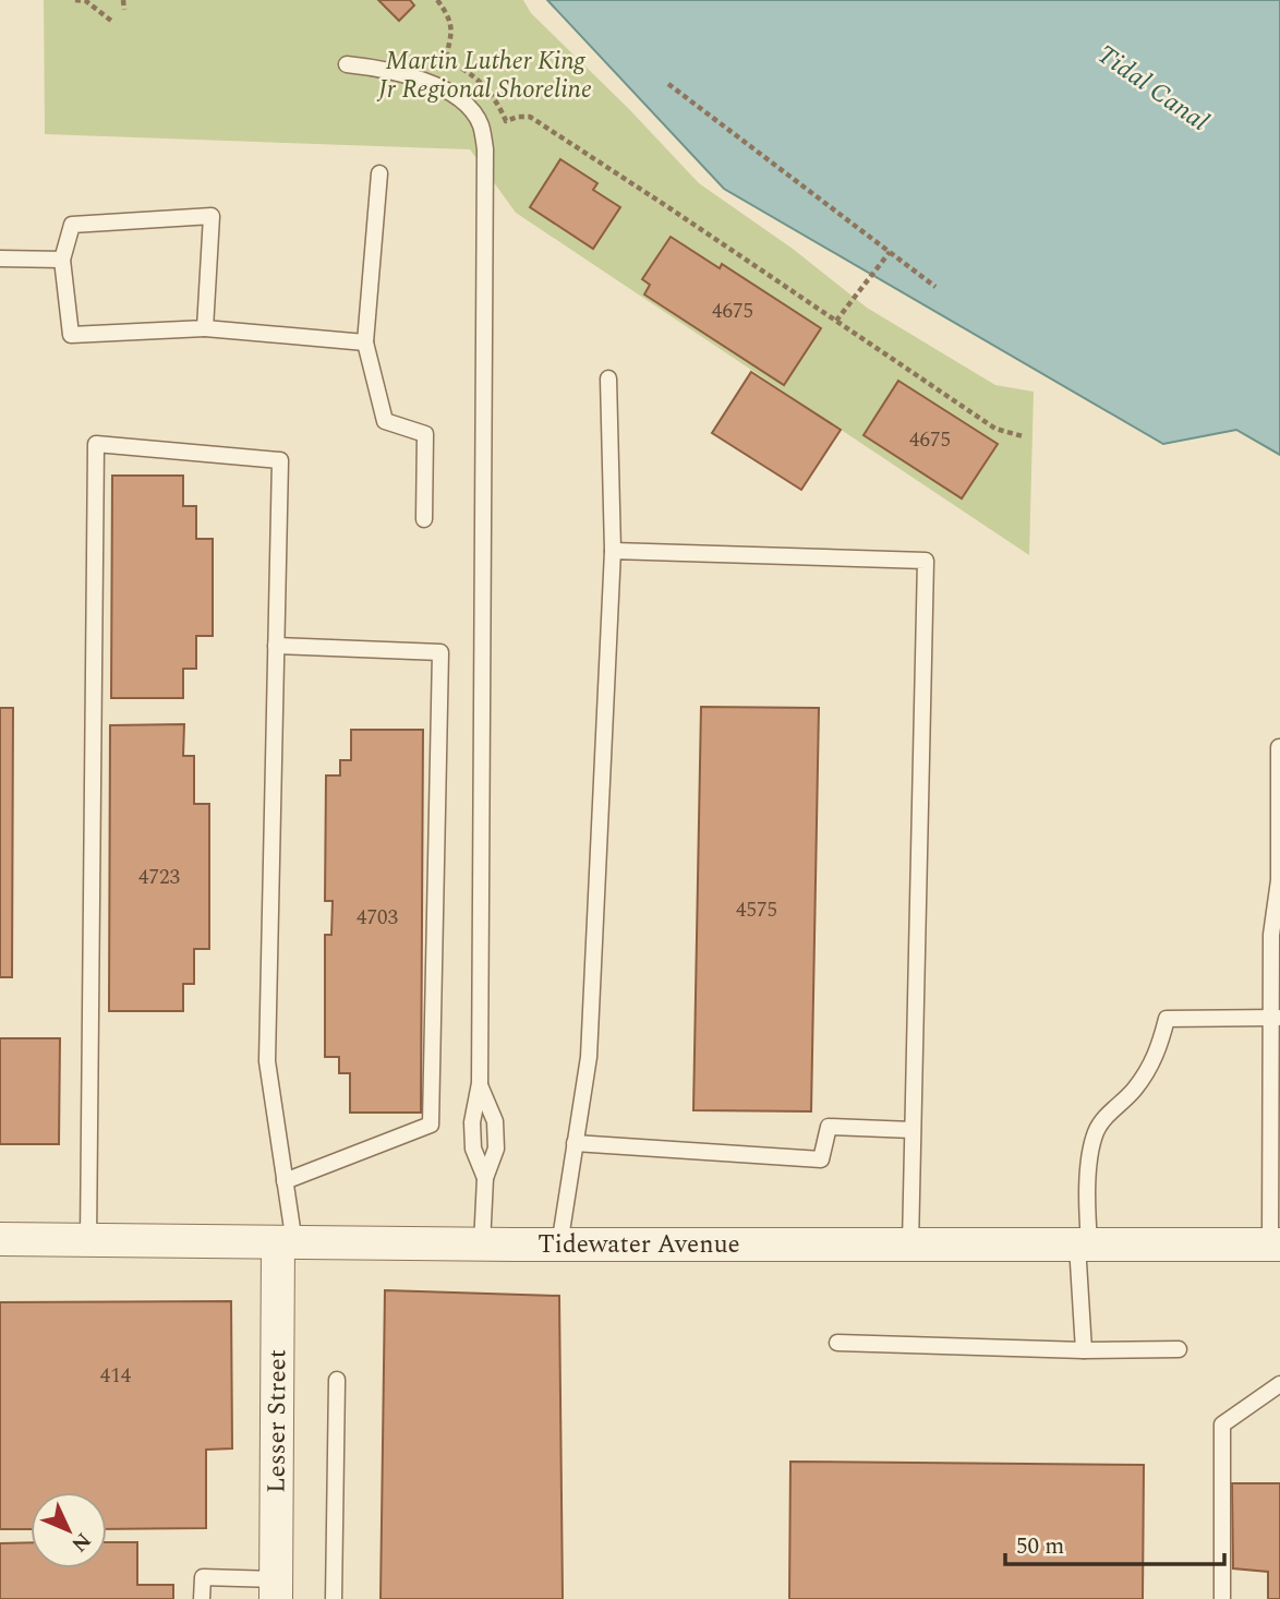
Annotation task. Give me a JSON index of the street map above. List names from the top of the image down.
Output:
{
  "streets": {
    "street": ["Tidewater Avenue", "Lesser Street"]
  },
  "crossings": [
    ["Tidewater Avenue", "Lesser Street"]
  ],
  "water": ["Tidal Canal"],
  "parks": ["Martin Luther King Jr Regional Shoreline"],
  "house_numbers": [
    "4675",
    "4675",
    "4723",
    "4575",
    "4703",
    "414"
  ],
  "scale_bar": "50 m",
  "north": "bottom right"
}
